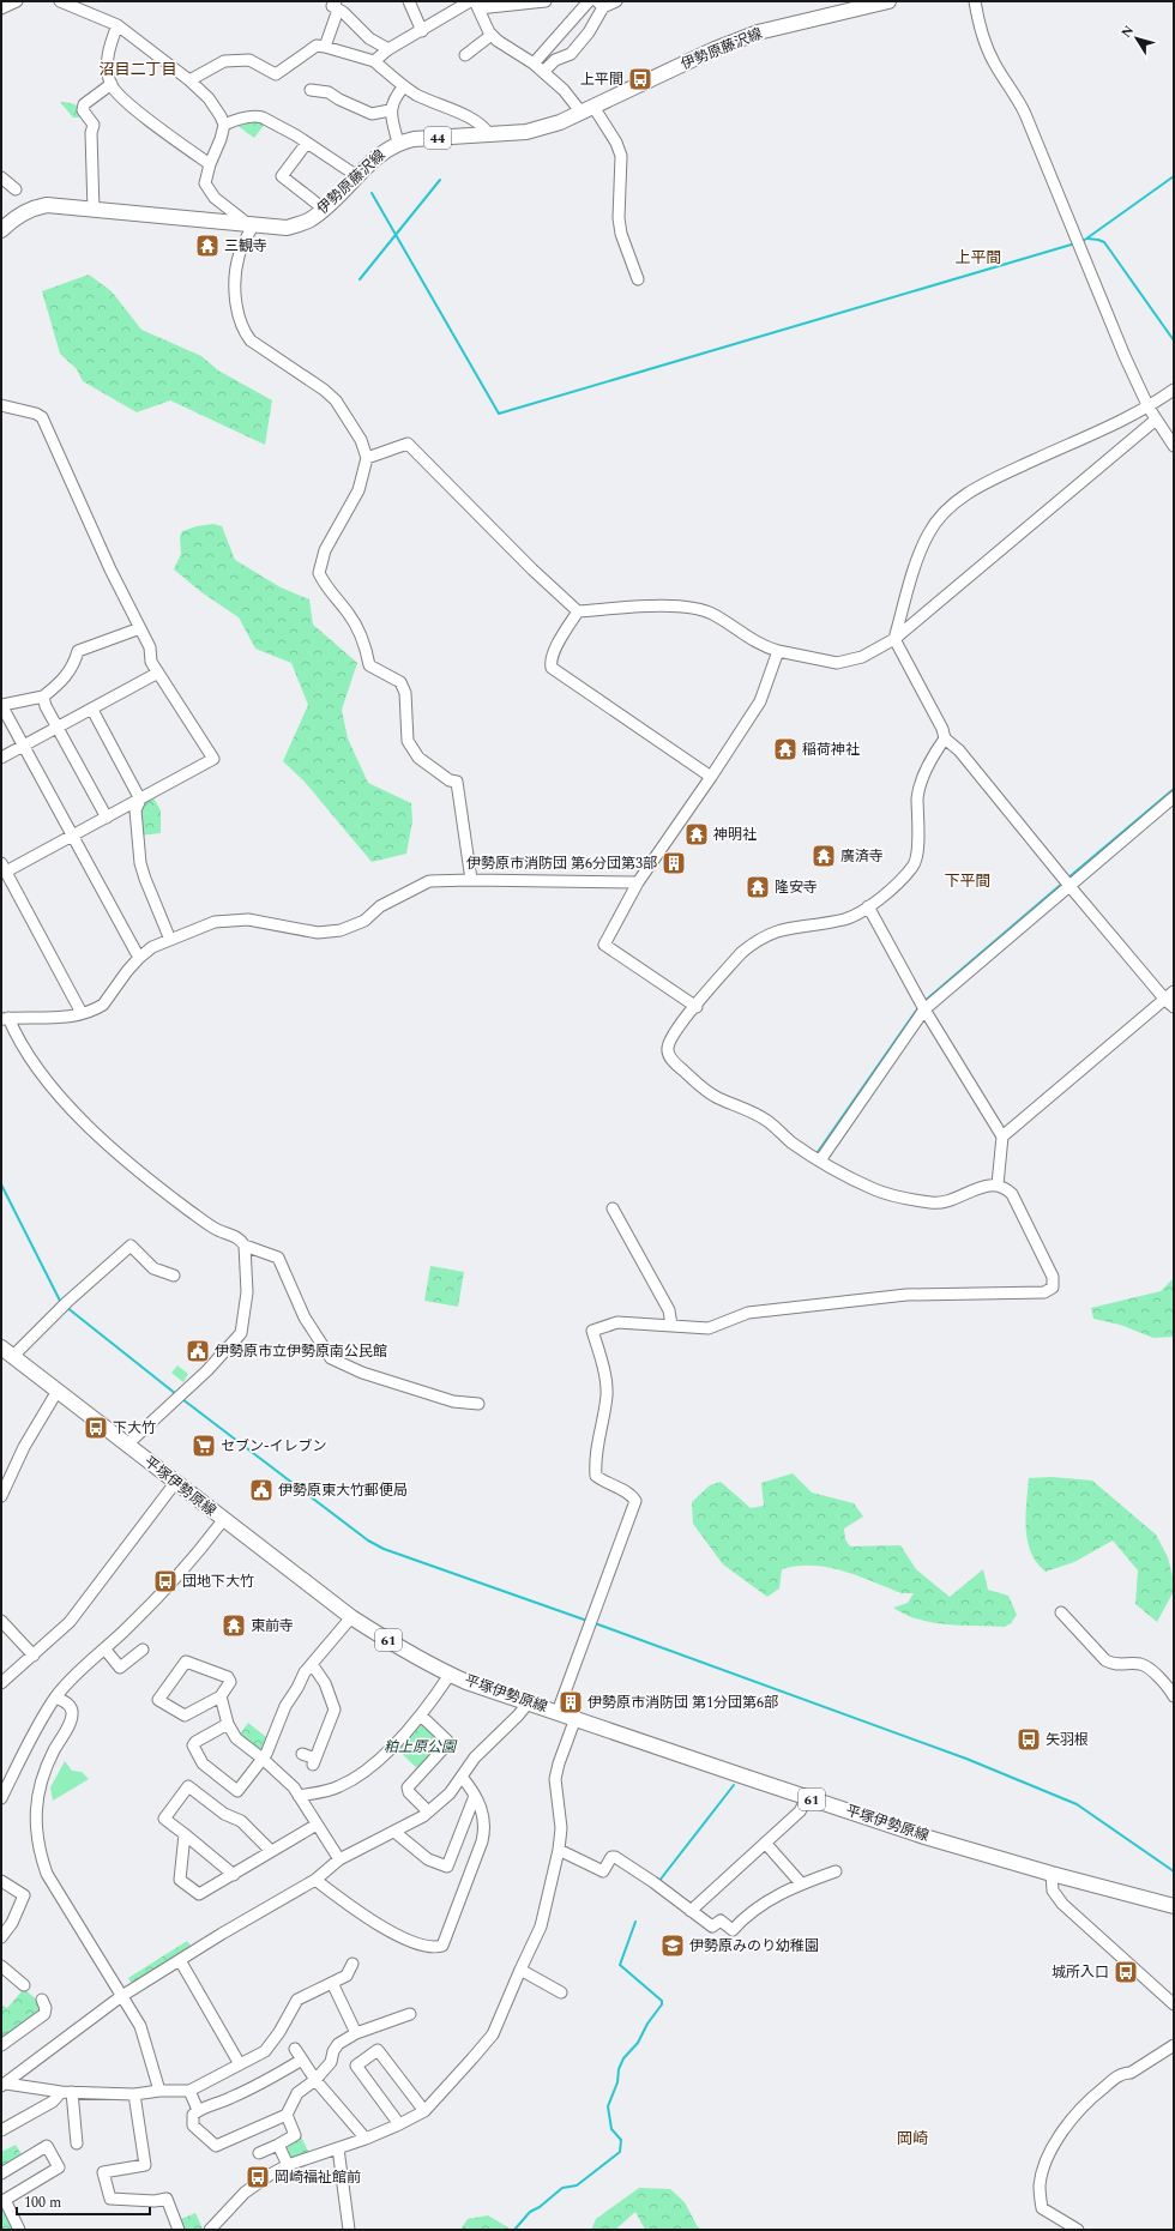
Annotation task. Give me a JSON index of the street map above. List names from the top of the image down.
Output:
{
  "streets": {
    "main road": [
      "伊勢原藤沢線",
      "44",
      "平塚伊勢原線",
      "61"
    ]
  },
  "districts": [
    "沼目二丁目",
    "上平間",
    "下平間",
    "岡崎"
  ],
  "parks": ["粕上原公園"],
  "places": {
    "bus stop": [
      "上平間",
      "下大竹",
      "団地下大竹",
      "矢羽根",
      "城所入口",
      "岡崎福祉館前"
    ],
    "temple": [
      "三観寺",
      "稲荷神社",
      "神明社",
      "廣済寺",
      "隆安寺",
      "東前寺"
    ],
    "building": ["伊勢原市消防団 第6分団第3部", "伊勢原市消防団 第1分団第6部"],
    "public building": ["伊勢原市立伊勢原南公民館", "伊勢原東大竹郵便局"],
    "supermarket": ["セブン-イレブン"],
    "school or university": ["伊勢原みのり幼稚園"]
  },
  "scale_bar": "100 m",
  "north": "top left"
}
